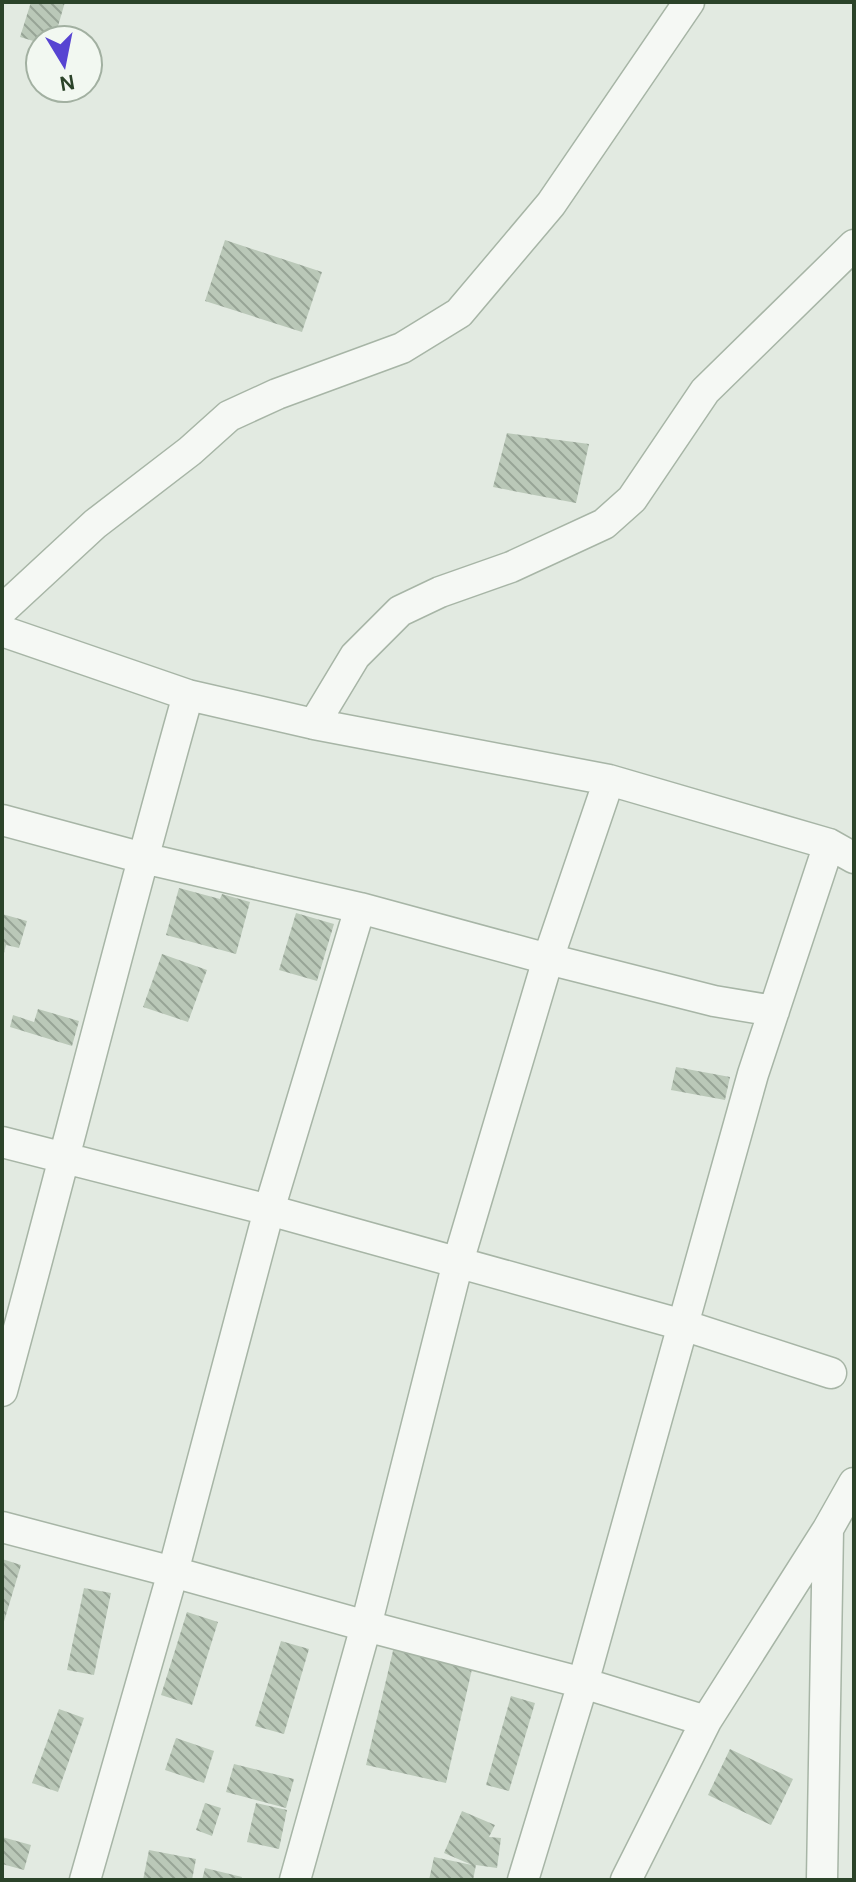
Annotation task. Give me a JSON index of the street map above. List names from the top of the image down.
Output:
{
  "north": "bottom"
}
